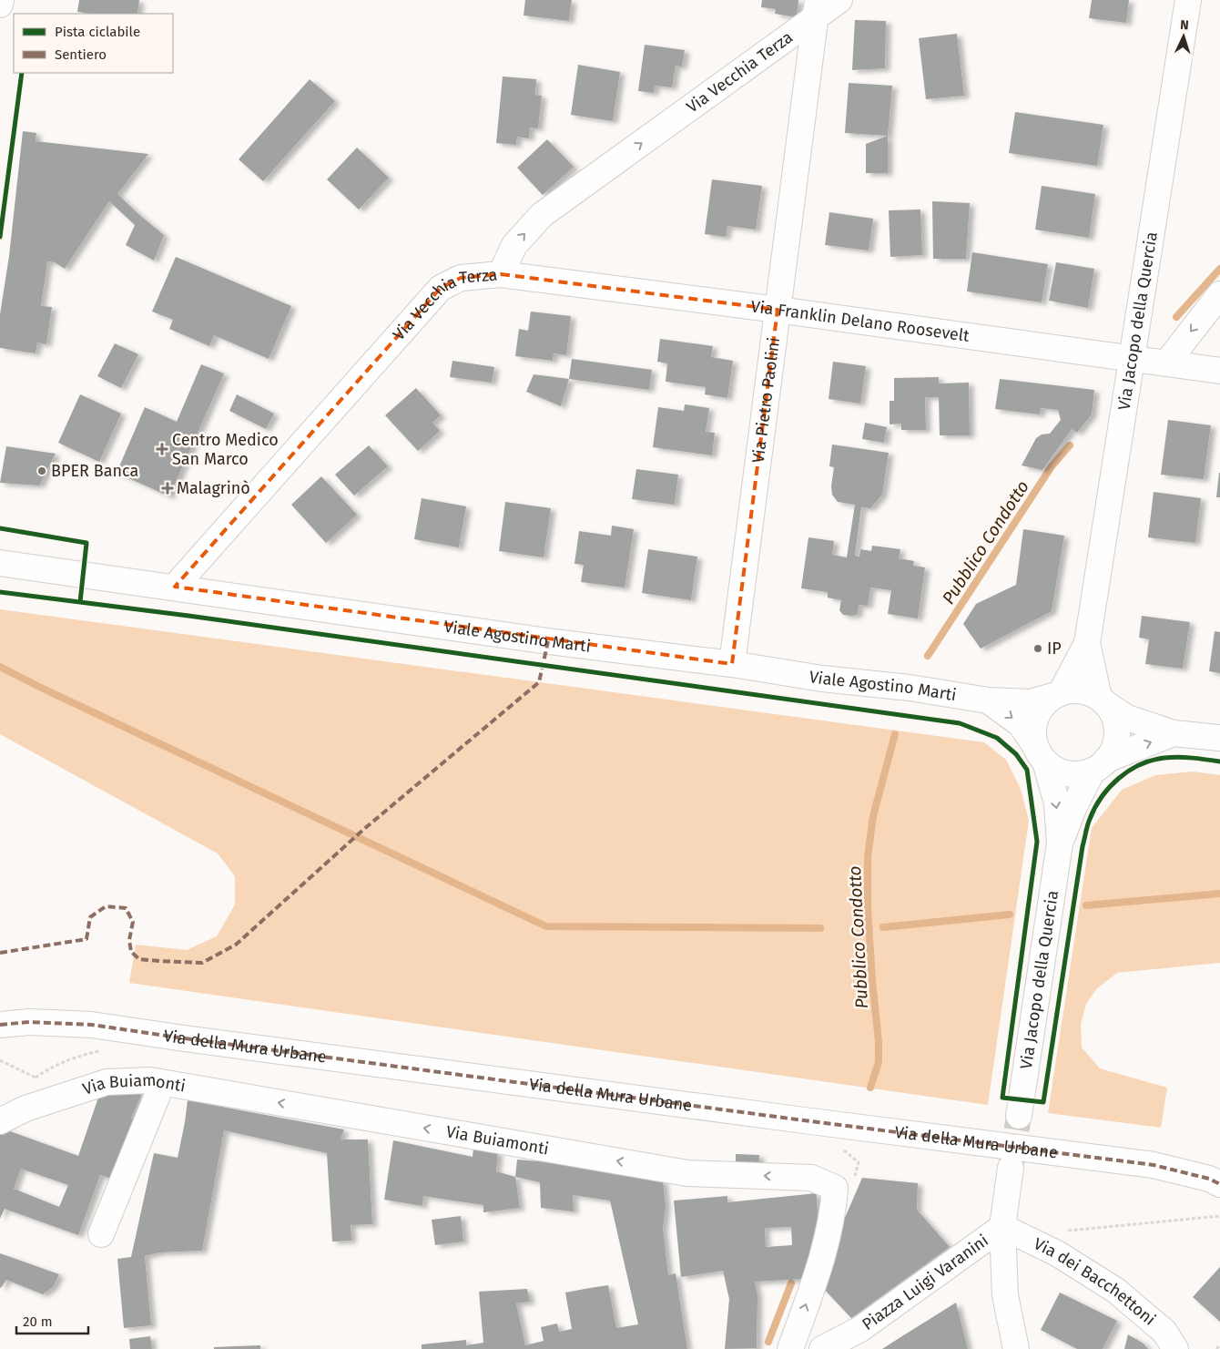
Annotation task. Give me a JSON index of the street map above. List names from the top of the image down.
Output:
{
  "streets": {
    "street": [
      "Via Vecchia Terza",
      "Via Franklin Delano Roosevelt",
      "Via Jacopo della Quercia",
      "Via Pietro Paolini",
      "Viale Agostino Marti",
      "Via della Mura Urbane",
      "Via Buiamonti",
      "Piazza Luigi Varanini",
      "Via dei Bacchettoni"
    ]
  },
  "crossings": [
    ["Via Vecchia Terza", "Via Franklin Delano Roosevelt"],
    ["Via Vecchia Terza", "Via Pietro Paolini"],
    ["Via Vecchia Terza", "Viale Agostino Marti"],
    ["Via Franklin Delano Roosevelt", "Via Jacopo della Quercia"],
    ["Via Franklin Delano Roosevelt", "Via Pietro Paolini"],
    ["Via Jacopo della Quercia", "Viale Agostino Marti"],
    ["Via Pietro Paolini", "Viale Agostino Marti"],
    ["Piazza Luigi Varanini", "Via dei Bacchettoni"]
  ],
  "one_way": ["Via Vecchia Terza", "Via Buiamonti"],
  "water": ["Pubblico Condotto"],
  "places": {
    "health": ["Centro Medico San Marco", "Malagrinò"],
    "other": ["BPER Banca", "IP"]
  },
  "legend": ["Pista ciclabile", "Sentiero"],
  "scale_bar": "20 m",
  "north": "top"
}
